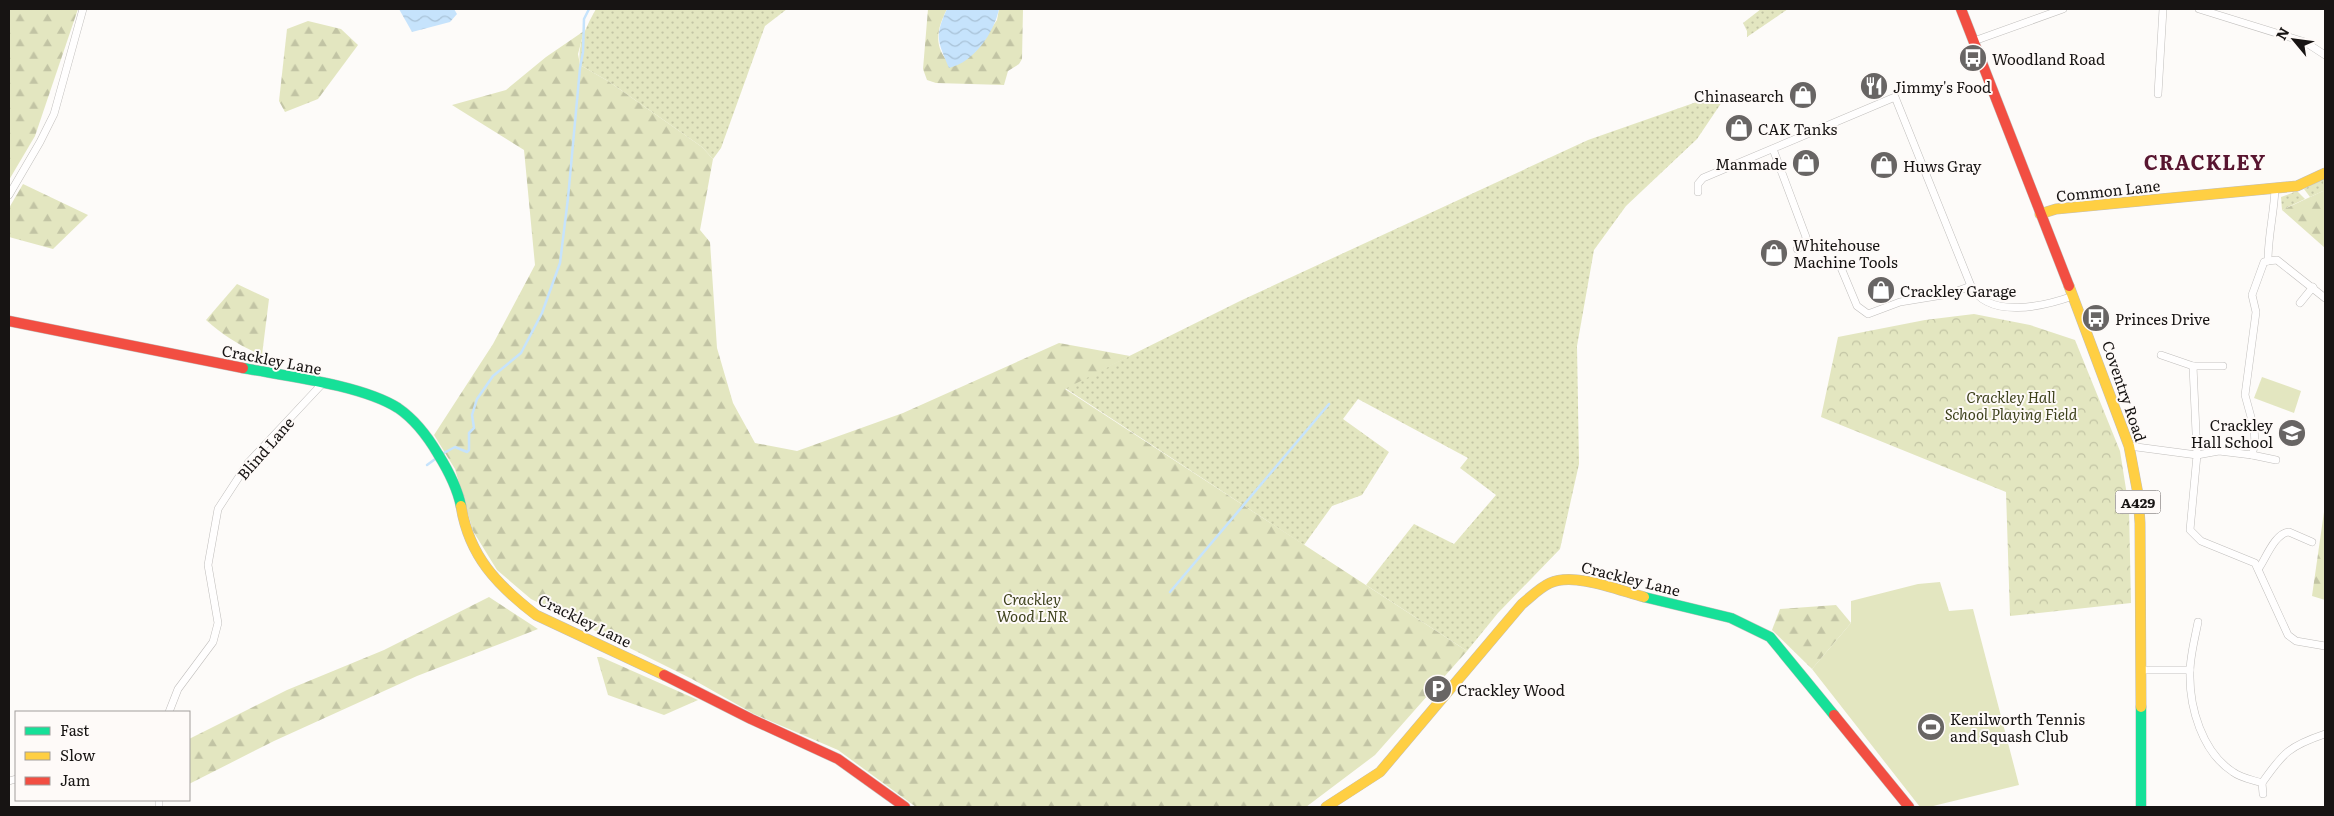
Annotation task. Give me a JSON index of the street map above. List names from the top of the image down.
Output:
{
  "streets": {
    "street": [
      "Common Lane",
      "Crackley Lane",
      "Coventry Road",
      "Blind Lane",
      "A429"
    ]
  },
  "crossings": [
    ["Common Lane", "Coventry Road"],
    ["Crackley Lane", "Blind Lane"]
  ],
  "districts": ["CRACKLEY"],
  "parks": ["Crackley Hall School Playing Field", "Crackley Wood LNR"],
  "places": {
    "bus stop": ["Woodland Road", "Princes Drive"],
    "restaurant": ["Jimmy's Food"],
    "shop": [
      "Chinasearch",
      "CAK Tanks",
      "Manmade",
      "Huws Gray",
      "Whitehouse Machine Tools",
      "Crackley Garage"
    ],
    "school or university": ["Crackley Hall School"],
    "parking": ["Crackley Wood"],
    "sports": ["Kenilworth Tennis and Squash Club"]
  },
  "legend": ["Fast", "Slow", "Jam"],
  "north": "top left"
}
